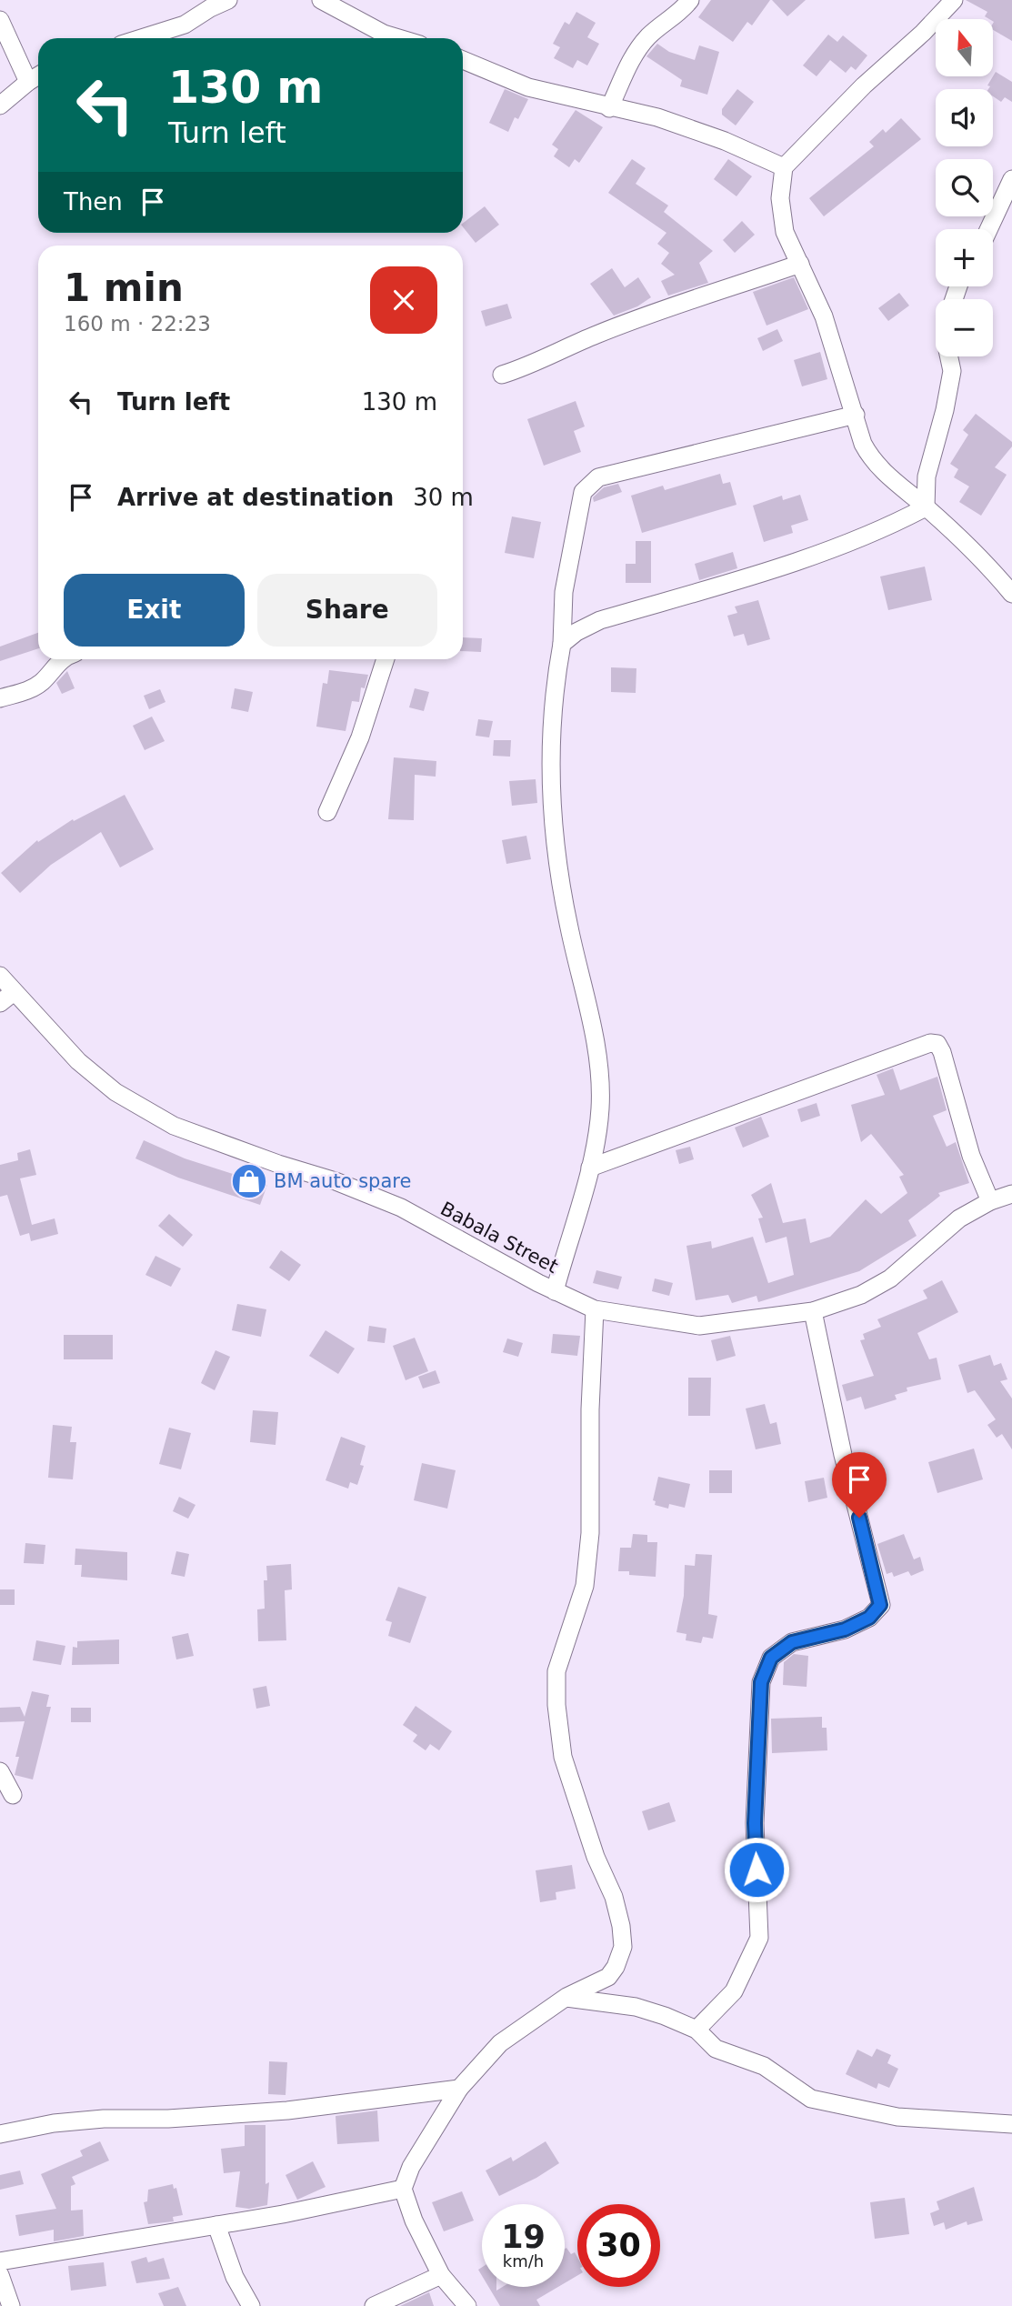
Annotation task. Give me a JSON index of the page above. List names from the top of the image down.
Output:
{
  "streets": {
    "street": ["Babala Street"]
  },
  "places": {
    "shop": ["BM auto spare"]
  },
  "north": "top",
  "page": {
    "map_buttons": ["+", "−"],
    "turn": ["130 m", "Turn left"],
    "then": "Then",
    "heading": ["1 min", "160 m · 22:23"],
    "list": [
      {
        "name": "Turn left",
        "value": "130 m"
      },
      {
        "name": "Arrive at destination",
        "value": "30 m"
      }
    ],
    "buttons": ["Exit", "Share"],
    "speed": "19 km/h",
    "limit": "30"
  }
}
